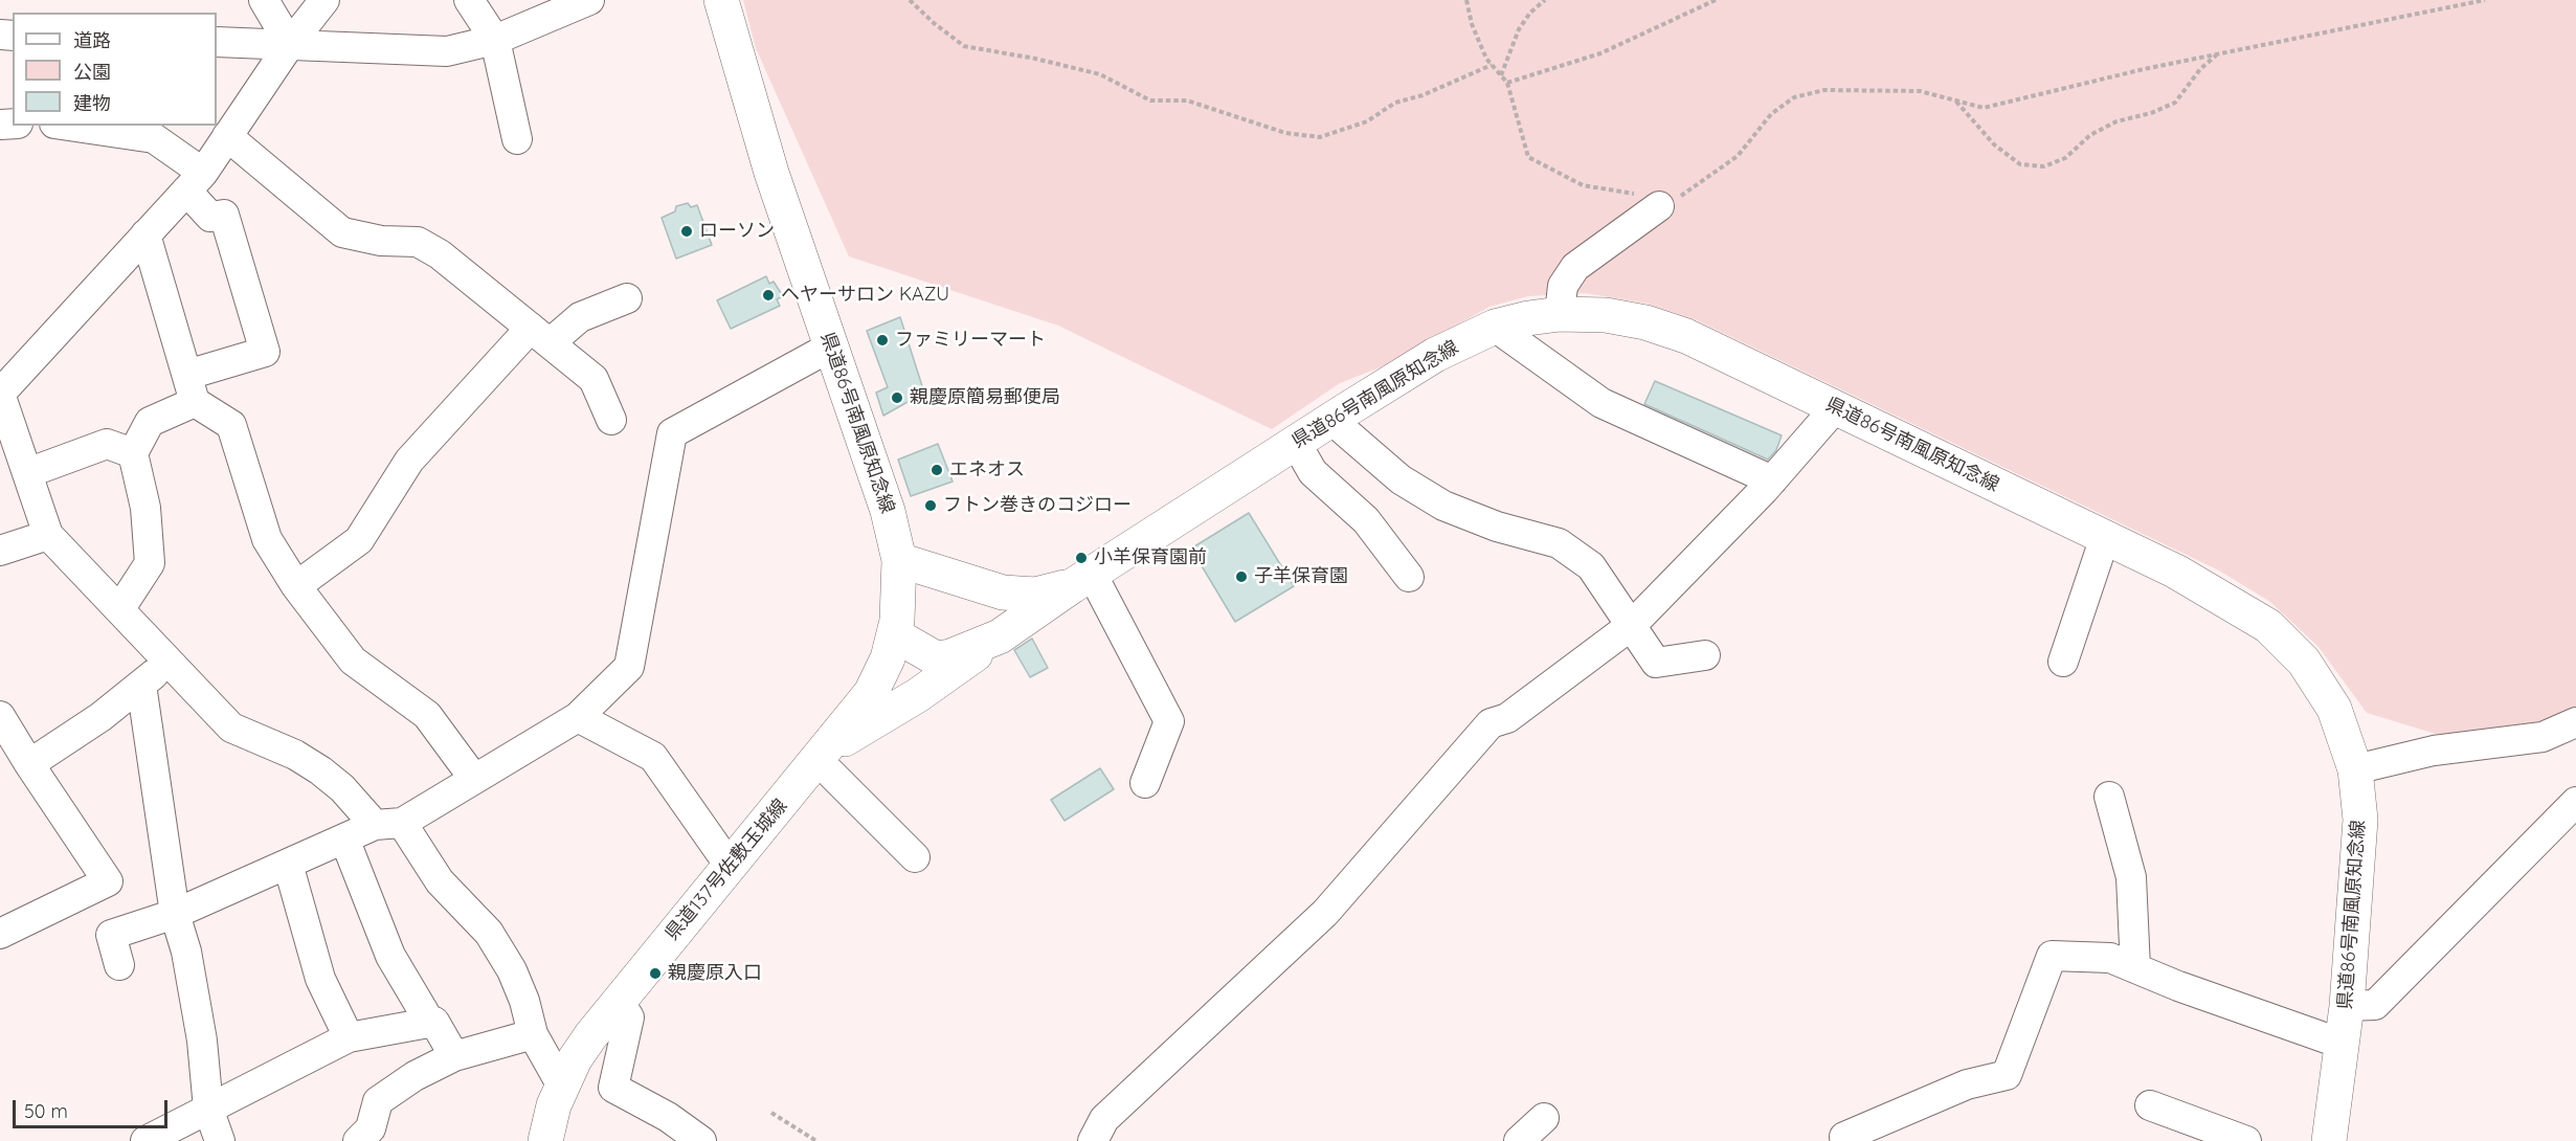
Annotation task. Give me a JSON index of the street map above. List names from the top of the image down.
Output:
{
  "streets": {
    "main road": ["県道86号南風原知念線", "県道137号佐敷玉城線"]
  },
  "crossings": [
    ["県道86号南風原知念線", "県道137号佐敷玉城線"]
  ],
  "places": [
    "ローソン",
    "ヘヤーサロン KAZU",
    "ファミリーマート",
    "親慶原簡易郵便局",
    "エネオス",
    "フトン巻きのコジロー",
    "小羊保育園前",
    "子羊保育園",
    "親慶原入口"
  ],
  "legend": ["道路", "公園", "建物"],
  "scale_bar": "50 m"
}
